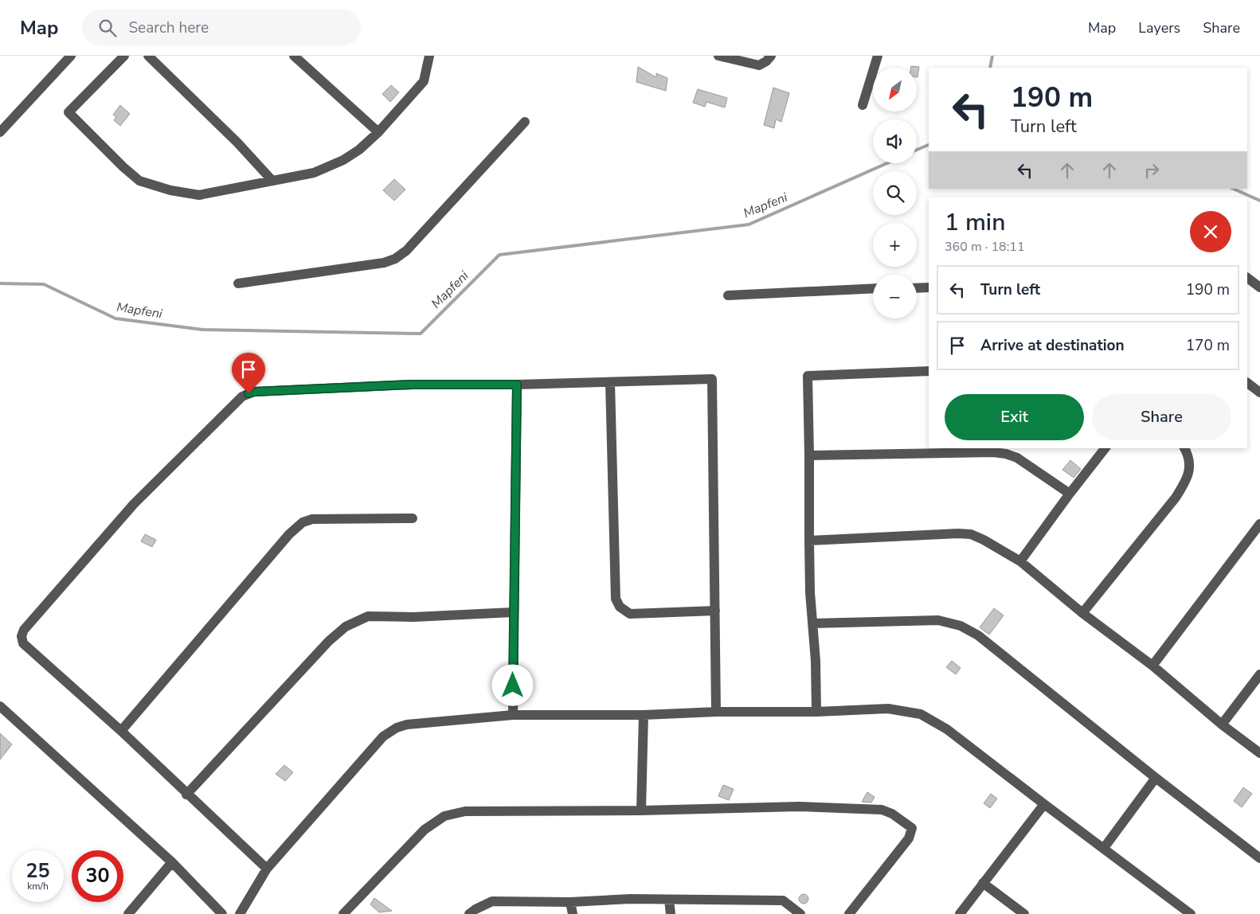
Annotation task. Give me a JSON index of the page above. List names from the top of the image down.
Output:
{
  "water": ["Mapfeni"],
  "north": "bottom left",
  "page": {
    "header": "Map",
    "search": "Search here",
    "nav": ["Map", "Layers", "Share"],
    "map_buttons": ["+", "−"],
    "turn": ["190 m", "Turn left"],
    "heading": ["1 min", "360 m · 18:11"],
    "list": [
      {
        "name": "Turn left",
        "value": "190 m"
      },
      {
        "name": "Arrive at destination",
        "value": "170 m"
      }
    ],
    "buttons": ["Exit", "Share"],
    "speed": "25 km/h",
    "limit": "30"
  }
}
